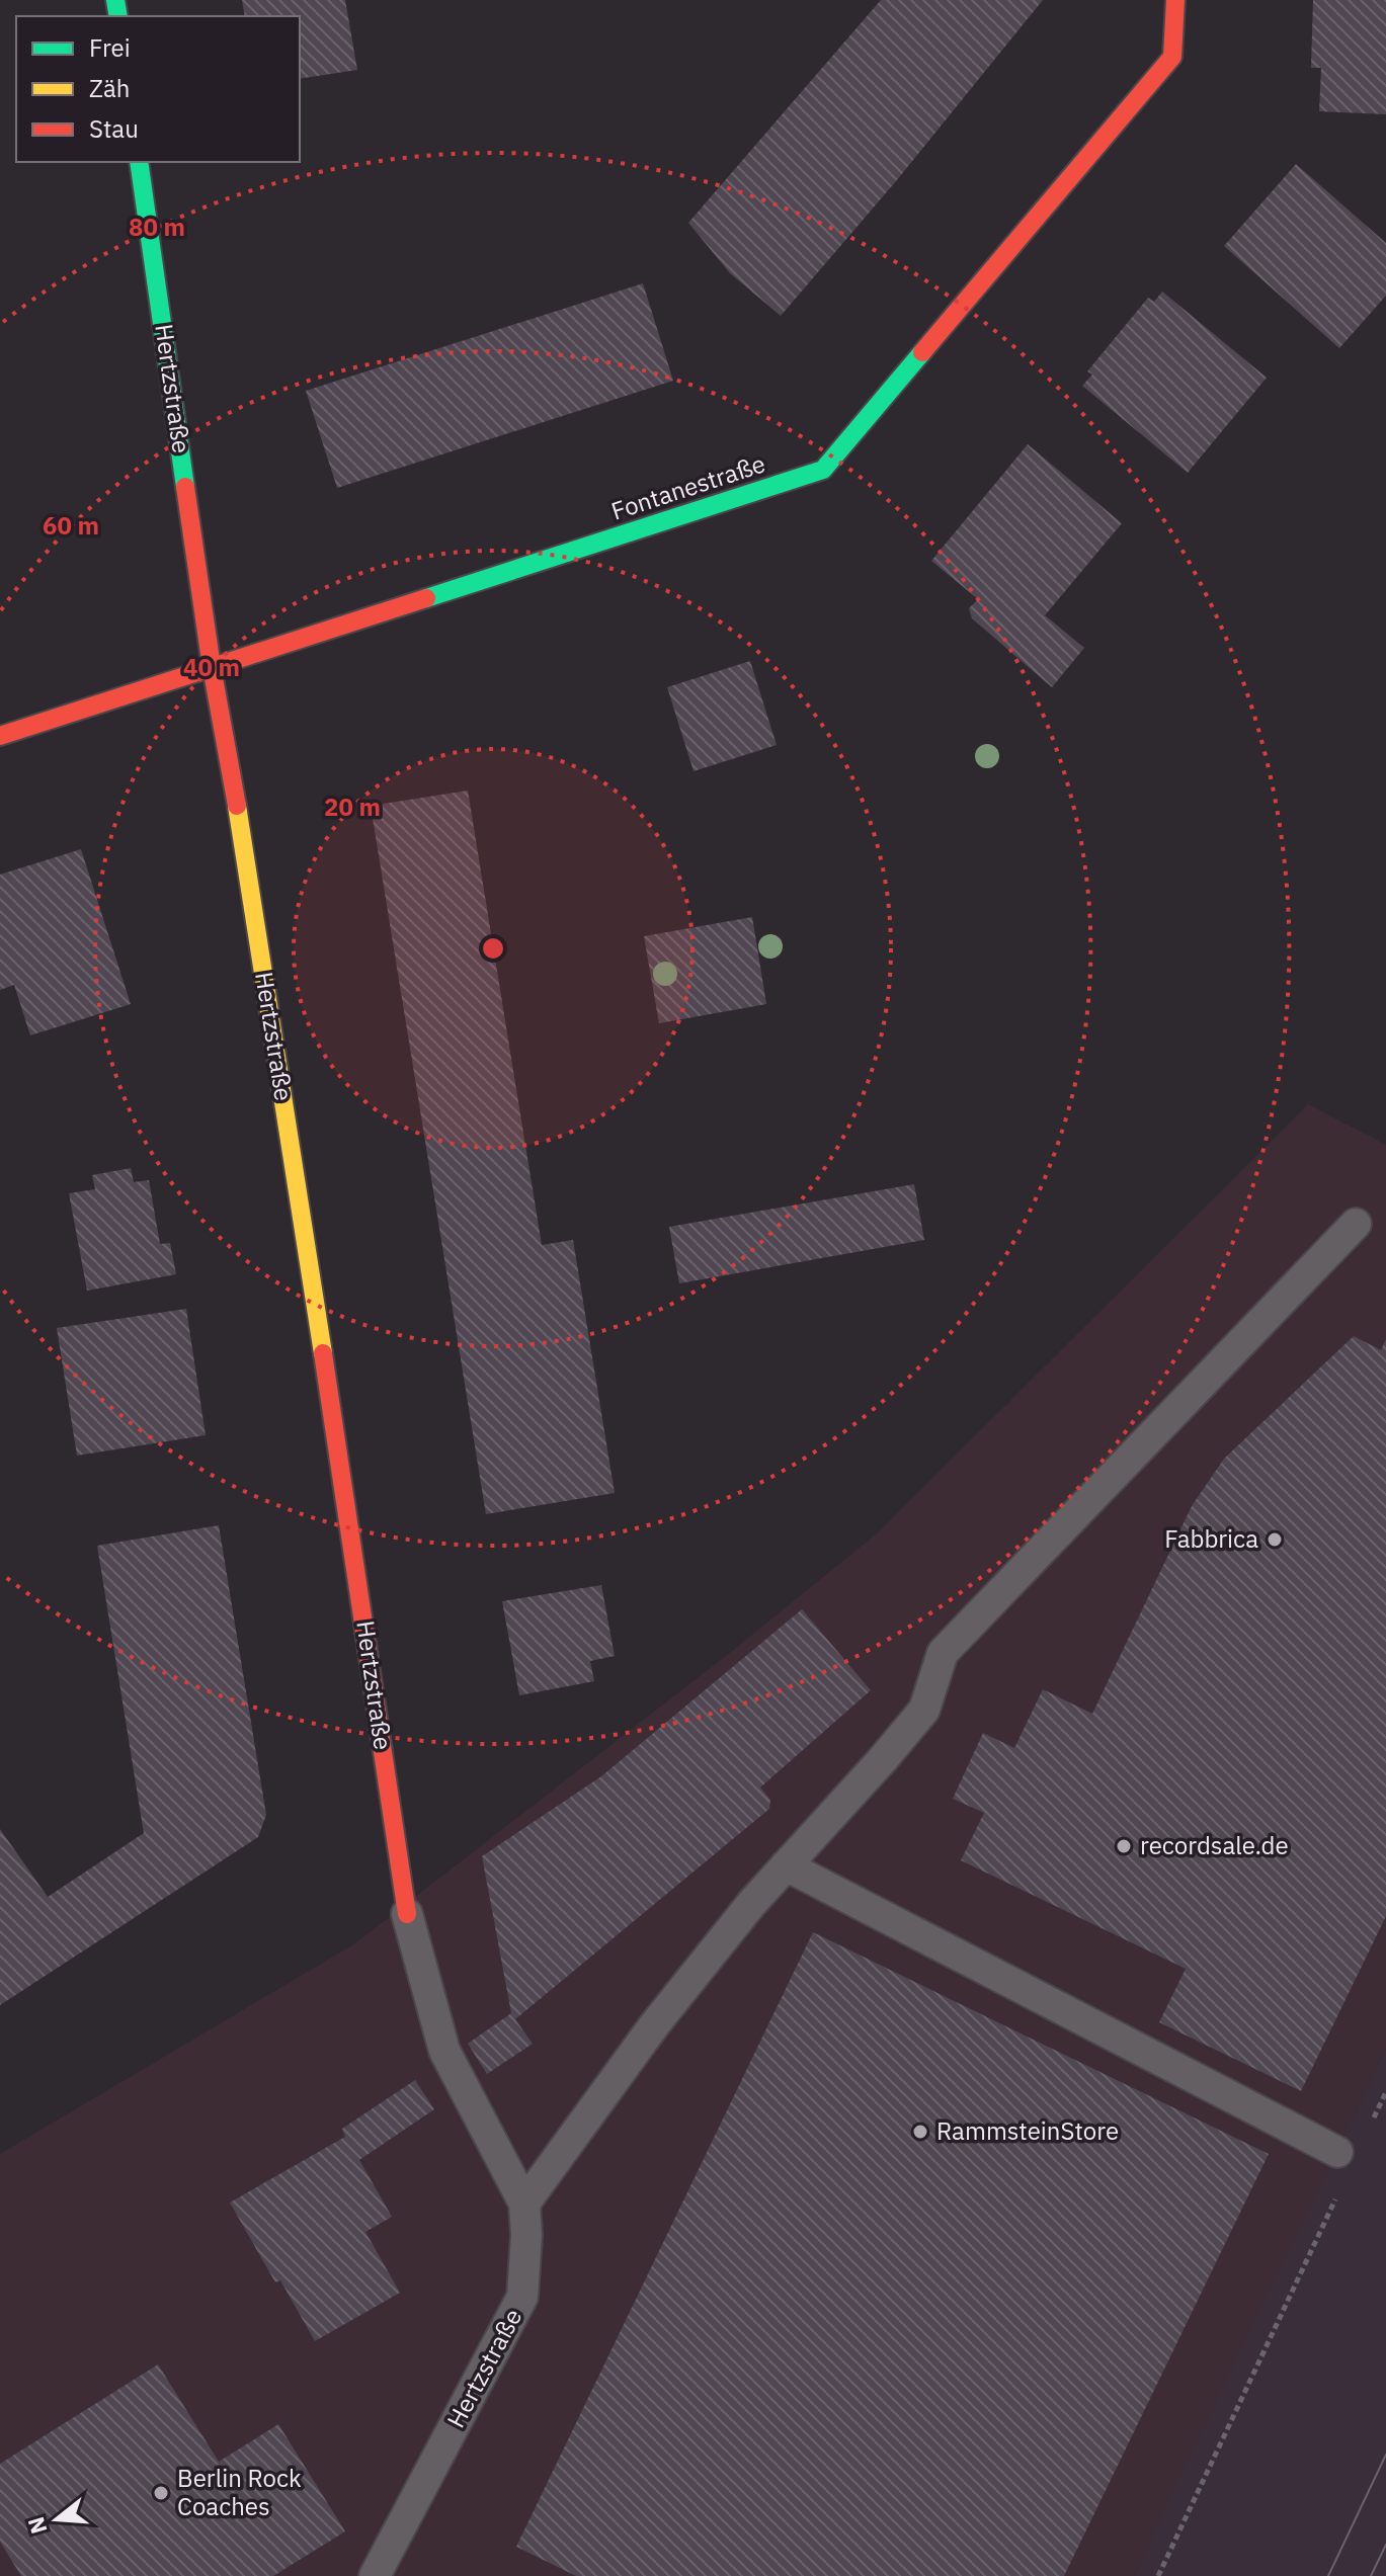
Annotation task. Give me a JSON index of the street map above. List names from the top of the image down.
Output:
{
  "streets": {
    "street": ["Hertzstraße", "Fontanestraße"]
  },
  "crossings": [
    ["Hertzstraße", "Fontanestraße"]
  ],
  "places": [
    "Fabbrica",
    "recordsale.de",
    "RammsteinStore",
    "Berlin Rock Coaches"
  ],
  "legend": ["Frei", "Zäh", "Stau"],
  "north": "left",
  "rings": [
    "80 m",
    "60 m",
    "40 m",
    "20 m"
  ]
}
